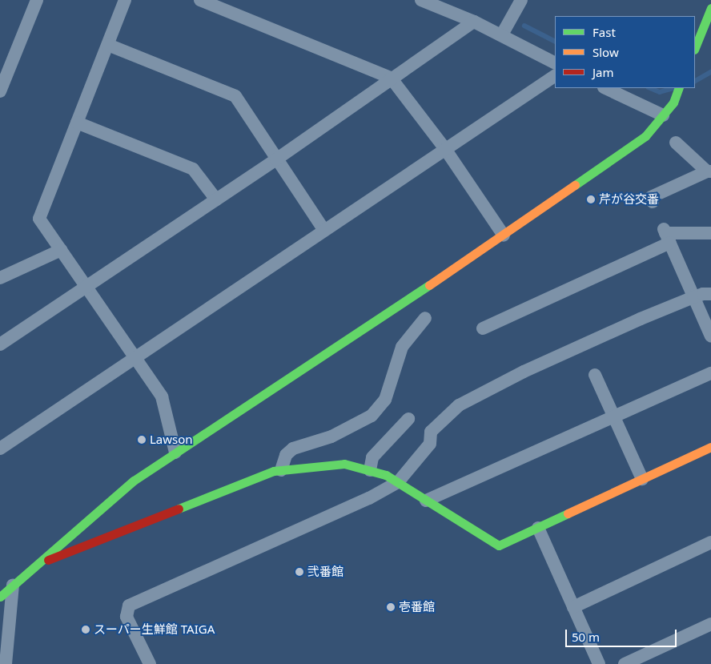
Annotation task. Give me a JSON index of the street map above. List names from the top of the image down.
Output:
{
  "places": [
    "芹が谷交番",
    "Lawson",
    "弐番館",
    "壱番館",
    "スーパー生鮮館 TAIGA"
  ],
  "legend": ["Fast", "Slow", "Jam"],
  "scale_bar": "50 m"
}
